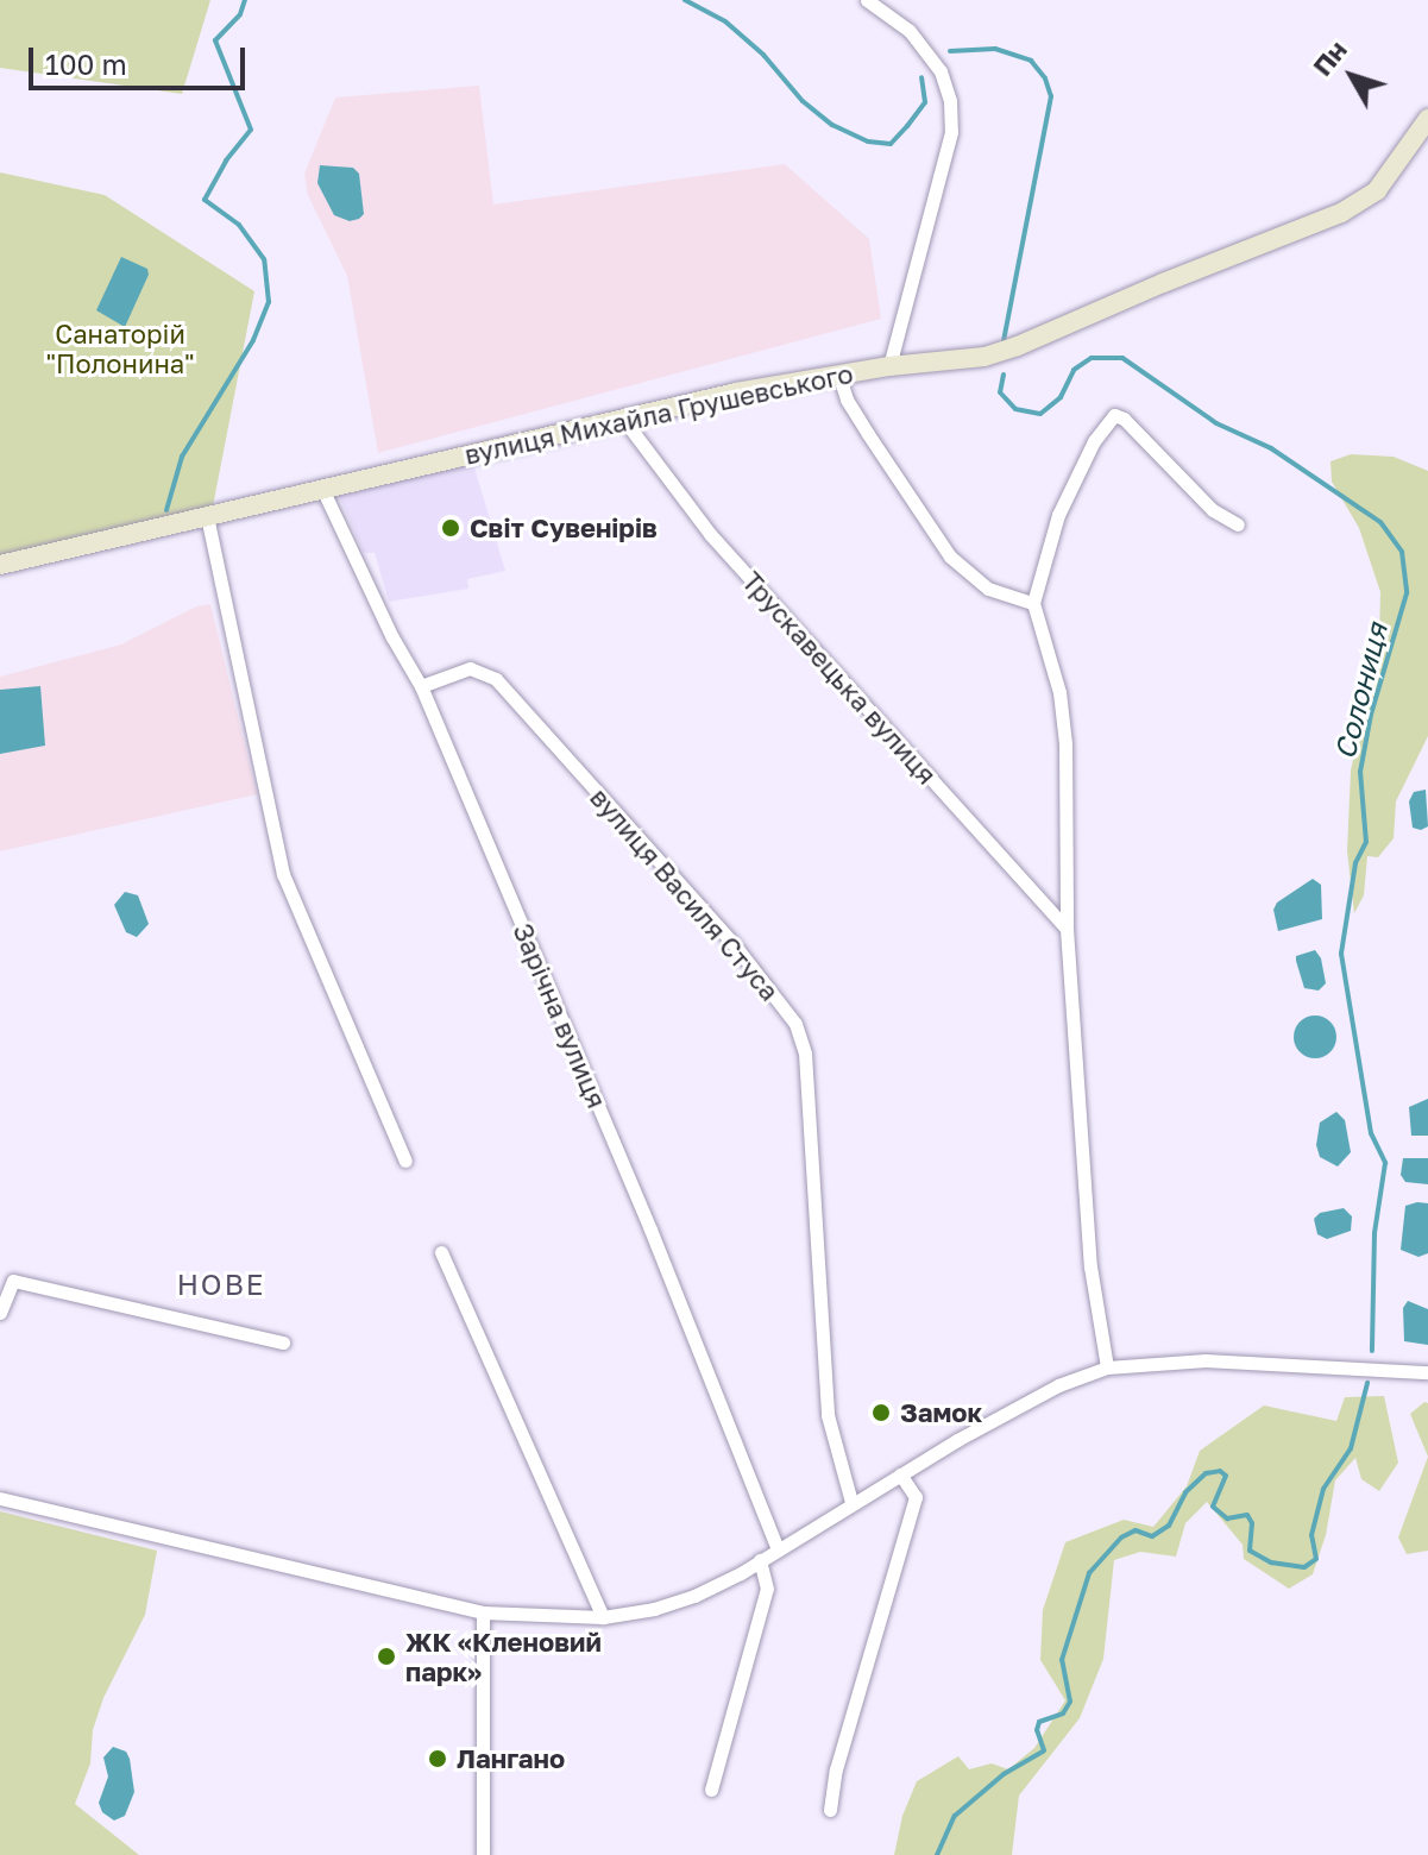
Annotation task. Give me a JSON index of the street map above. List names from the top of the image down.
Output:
{
  "streets": {
    "street": [
      "вулиця Михайла Грушевського",
      "Трускавецька вулиця",
      "вулиця Василя Стуса",
      "Зарічна вулиця"
    ]
  },
  "crossings": [
    ["вулиця Михайла Грушевського", "Трускавецька вулиця"],
    ["вулиця Михайла Грушевського", "Зарічна вулиця"],
    ["вулиця Василя Стуса", "Зарічна вулиця"]
  ],
  "districts": ["НОВЕ"],
  "water": ["Солониця"],
  "parks": ["Санаторій \"Полонина\""],
  "places": [
    "Світ Сувенірів",
    "Замок",
    "ЖК «Кленовий парк»",
    "Лангано"
  ],
  "scale_bar": "100 m",
  "north": "top left"
}
